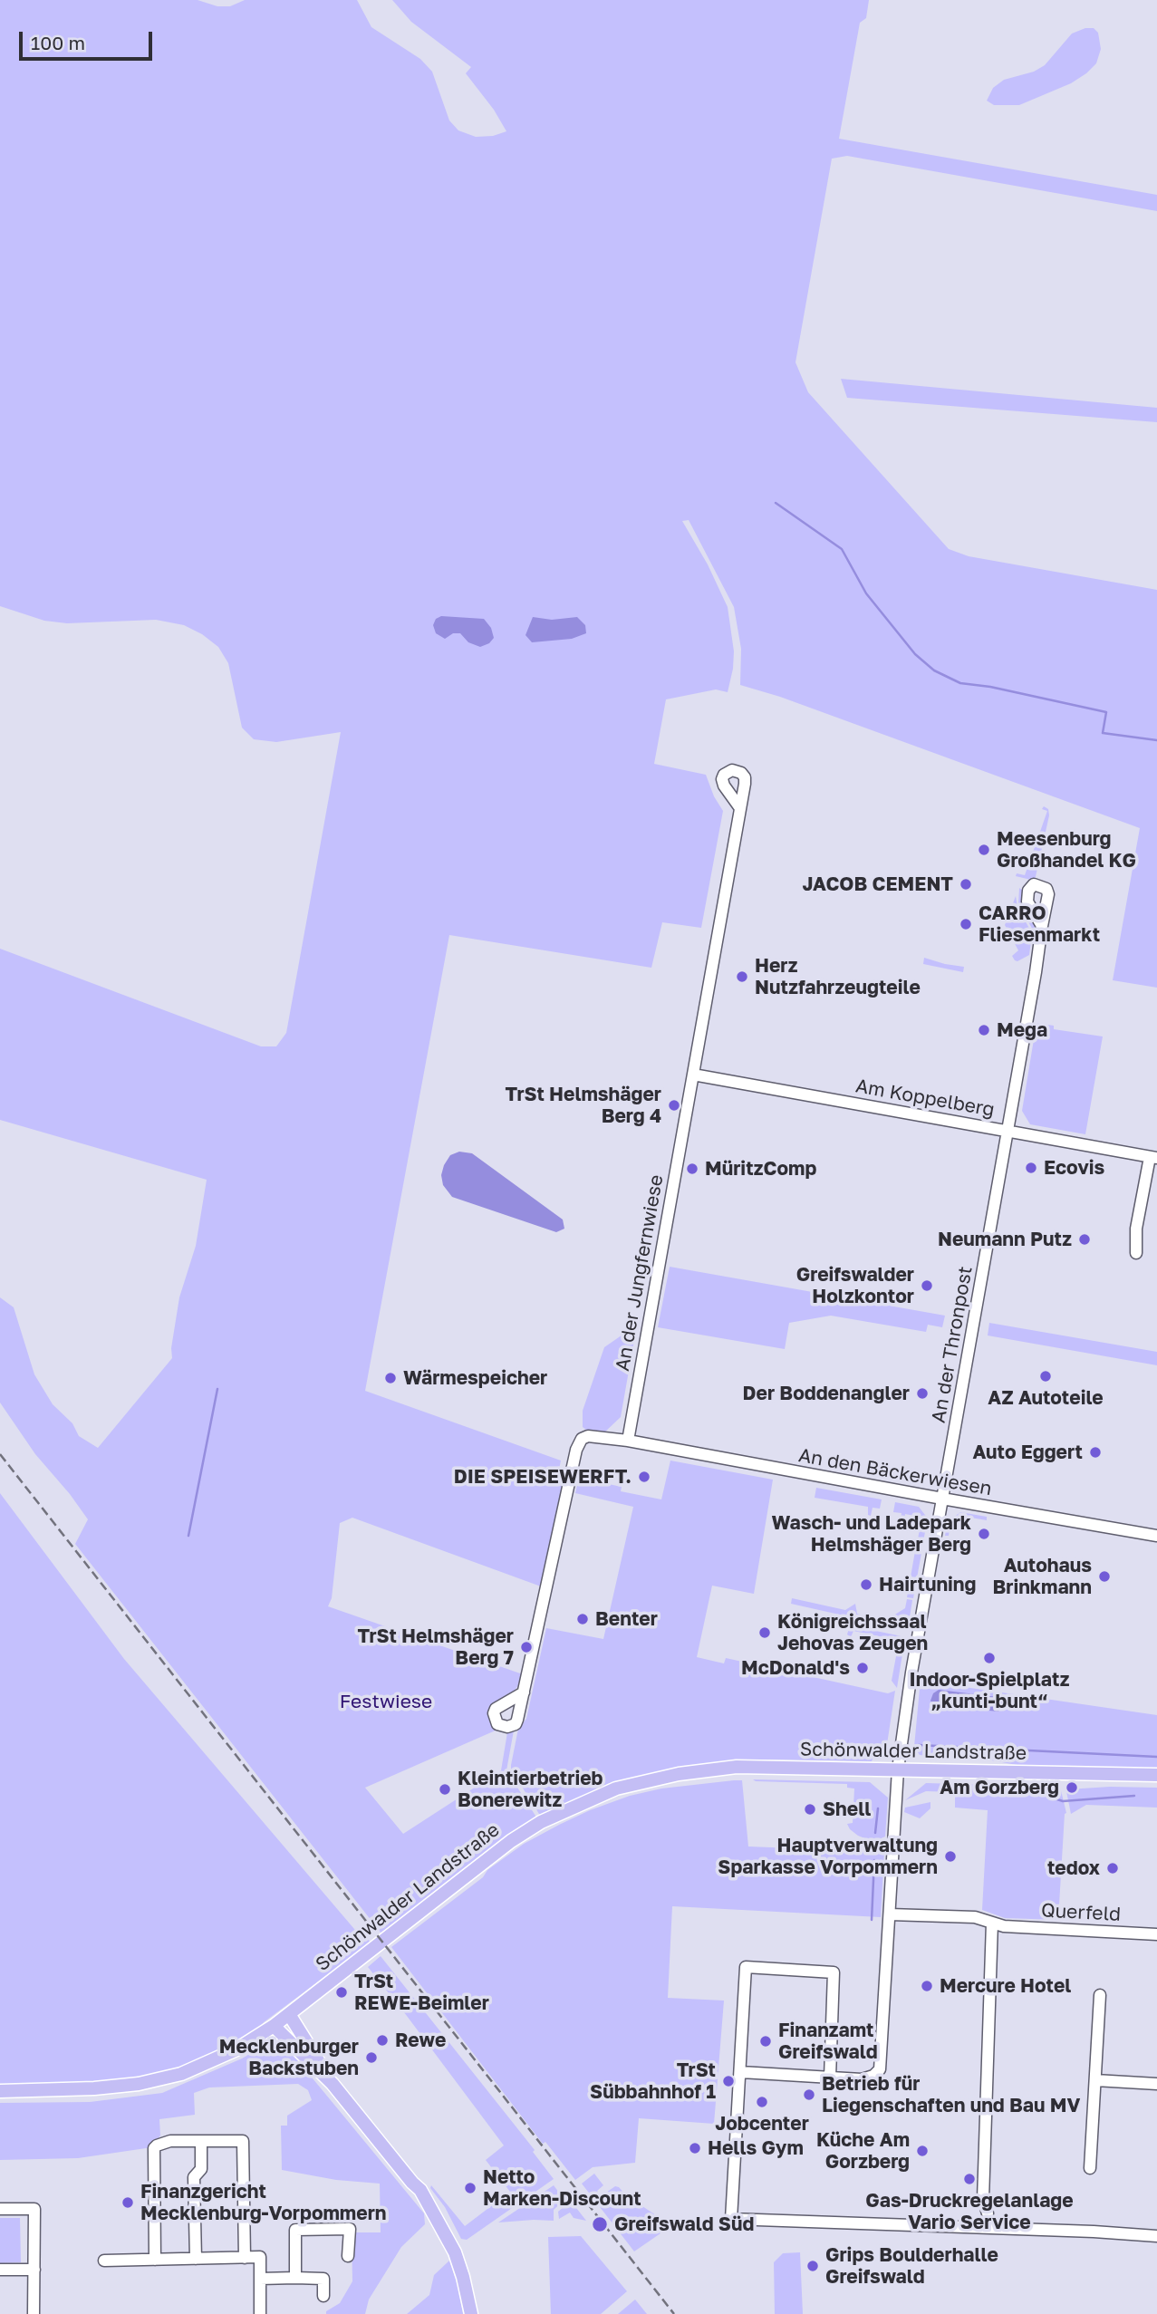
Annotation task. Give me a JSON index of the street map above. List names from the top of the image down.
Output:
{
  "streets": {
    "main road": ["Schönwalder Landstraße"],
    "street": [
      "Am Koppelberg",
      "An der Jungfernwiese",
      "An der Thronpost",
      "An den Bäckerwiesen",
      "Querfeld"
    ]
  },
  "crossings": [
    ["Am Koppelberg", "An der Jungfernwiese"],
    ["Am Koppelberg", "An der Thronpost"],
    ["An der Jungfernwiese", "An den Bäckerwiesen"],
    ["An der Thronpost", "An den Bäckerwiesen"],
    ["An der Thronpost", "Schönwalder Landstraße"]
  ],
  "parks": ["Festwiese"],
  "places": [
    "Meesenburg Großhandel KG",
    "JACOB CEMENT",
    "CARRO Fliesenmarkt",
    "Herz Nutzfahrzeugteile",
    "Mega",
    "TrSt Helmshäger Berg 4",
    "Ecovis",
    "MüritzComp",
    "Neumann Putz",
    "Greifswalder Holzkontor",
    "AZ Autoteile",
    "Wärmespeicher",
    "Der Boddenangler",
    "Auto Eggert",
    "DIE SPEISEWERFT.",
    "Wasch- und Ladepark Helmshäger Berg",
    "Autohaus Brinkmann",
    "Hairtuning",
    "Benter",
    "Königreichssaal Jehovas Zeugen",
    "TrSt Helmshäger Berg 7",
    "Indoor-Spielplatz „kunti-bunt“",
    "McDonald's",
    "Am Gorzberg",
    "Kleintierbetrieb Bonerewitz",
    "Shell",
    "Hauptverwaltung Sparkasse Vorpommern",
    "tedox",
    "Mercure Hotel",
    "TrSt REWE-Beimler",
    "Rewe",
    "Finanzamt Greifswald",
    "Mecklenburger Backstuben",
    "TrSt Sübbahnhof 1",
    "Betrieb für Liegenschaften und Bau MV",
    "Jobcenter",
    "Hells Gym",
    "Küche Am Gorzberg",
    "Gas-Druckregelanlage Vario Service",
    "Netto Marken-Discount",
    "Finanzgericht Mecklenburg-Vorpommern",
    "Greifswald Süd",
    "Grips Boulderhalle Greifswald"
  ],
  "scale_bar": "100 m"
}
